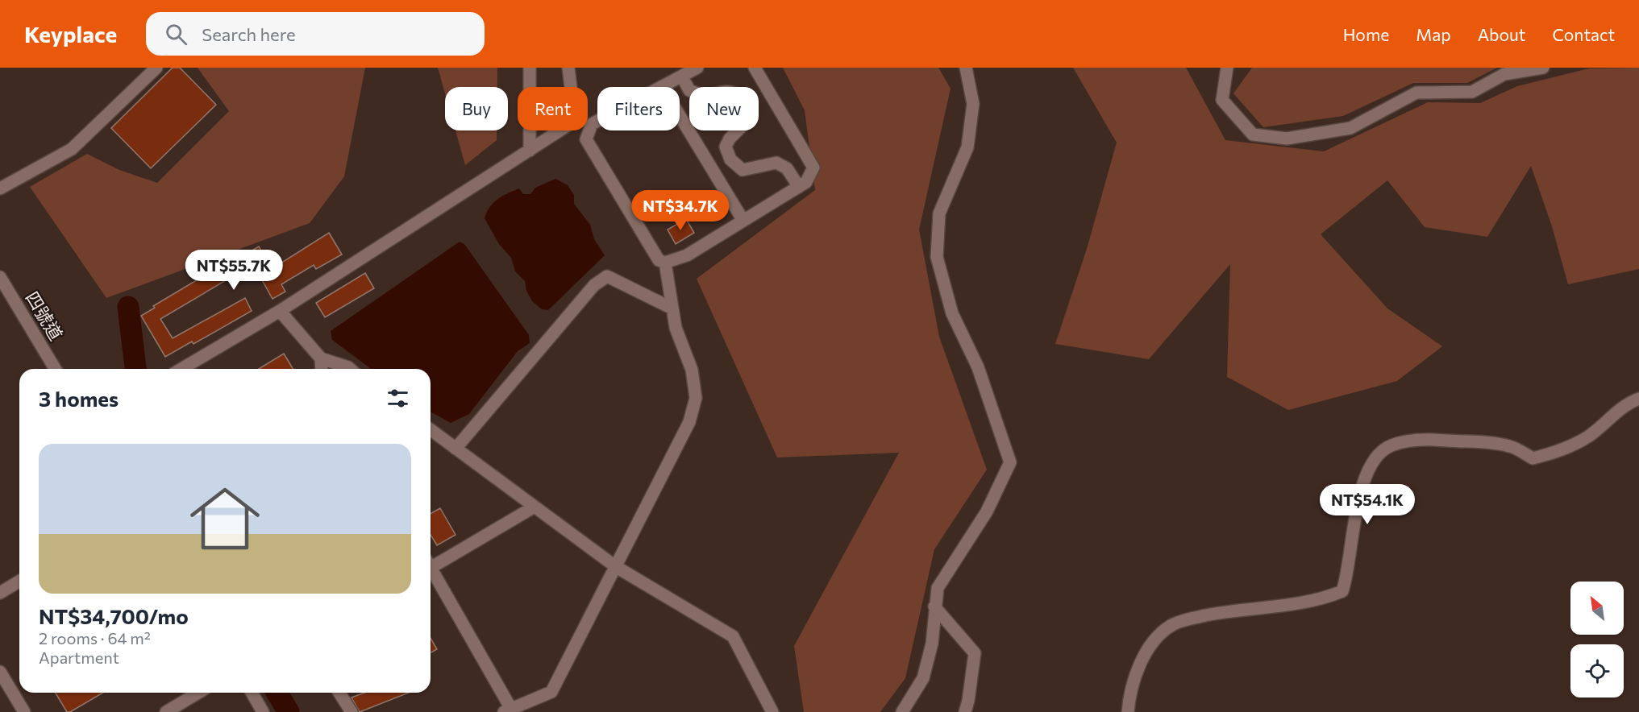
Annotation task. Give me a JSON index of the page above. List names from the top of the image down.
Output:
{
  "streets": {
    "street": ["四號道"]
  },
  "north": "top left",
  "page": {
    "header": "Keyplace",
    "search": "Search here",
    "nav": [
      "Home",
      "Map",
      "About",
      "Contact"
    ],
    "chip": [
      "Buy",
      "Rent",
      "Filters",
      "New"
    ],
    "price": ["NT$34.7K", "NT$55.7K", "NT$54.1K"],
    "heading": "3 homes",
    "list": [
      {
        "name": "NT$34,700/mo",
        "note": "2 rooms · 64 m² · Apartment"
      }
    ]
  }
}
